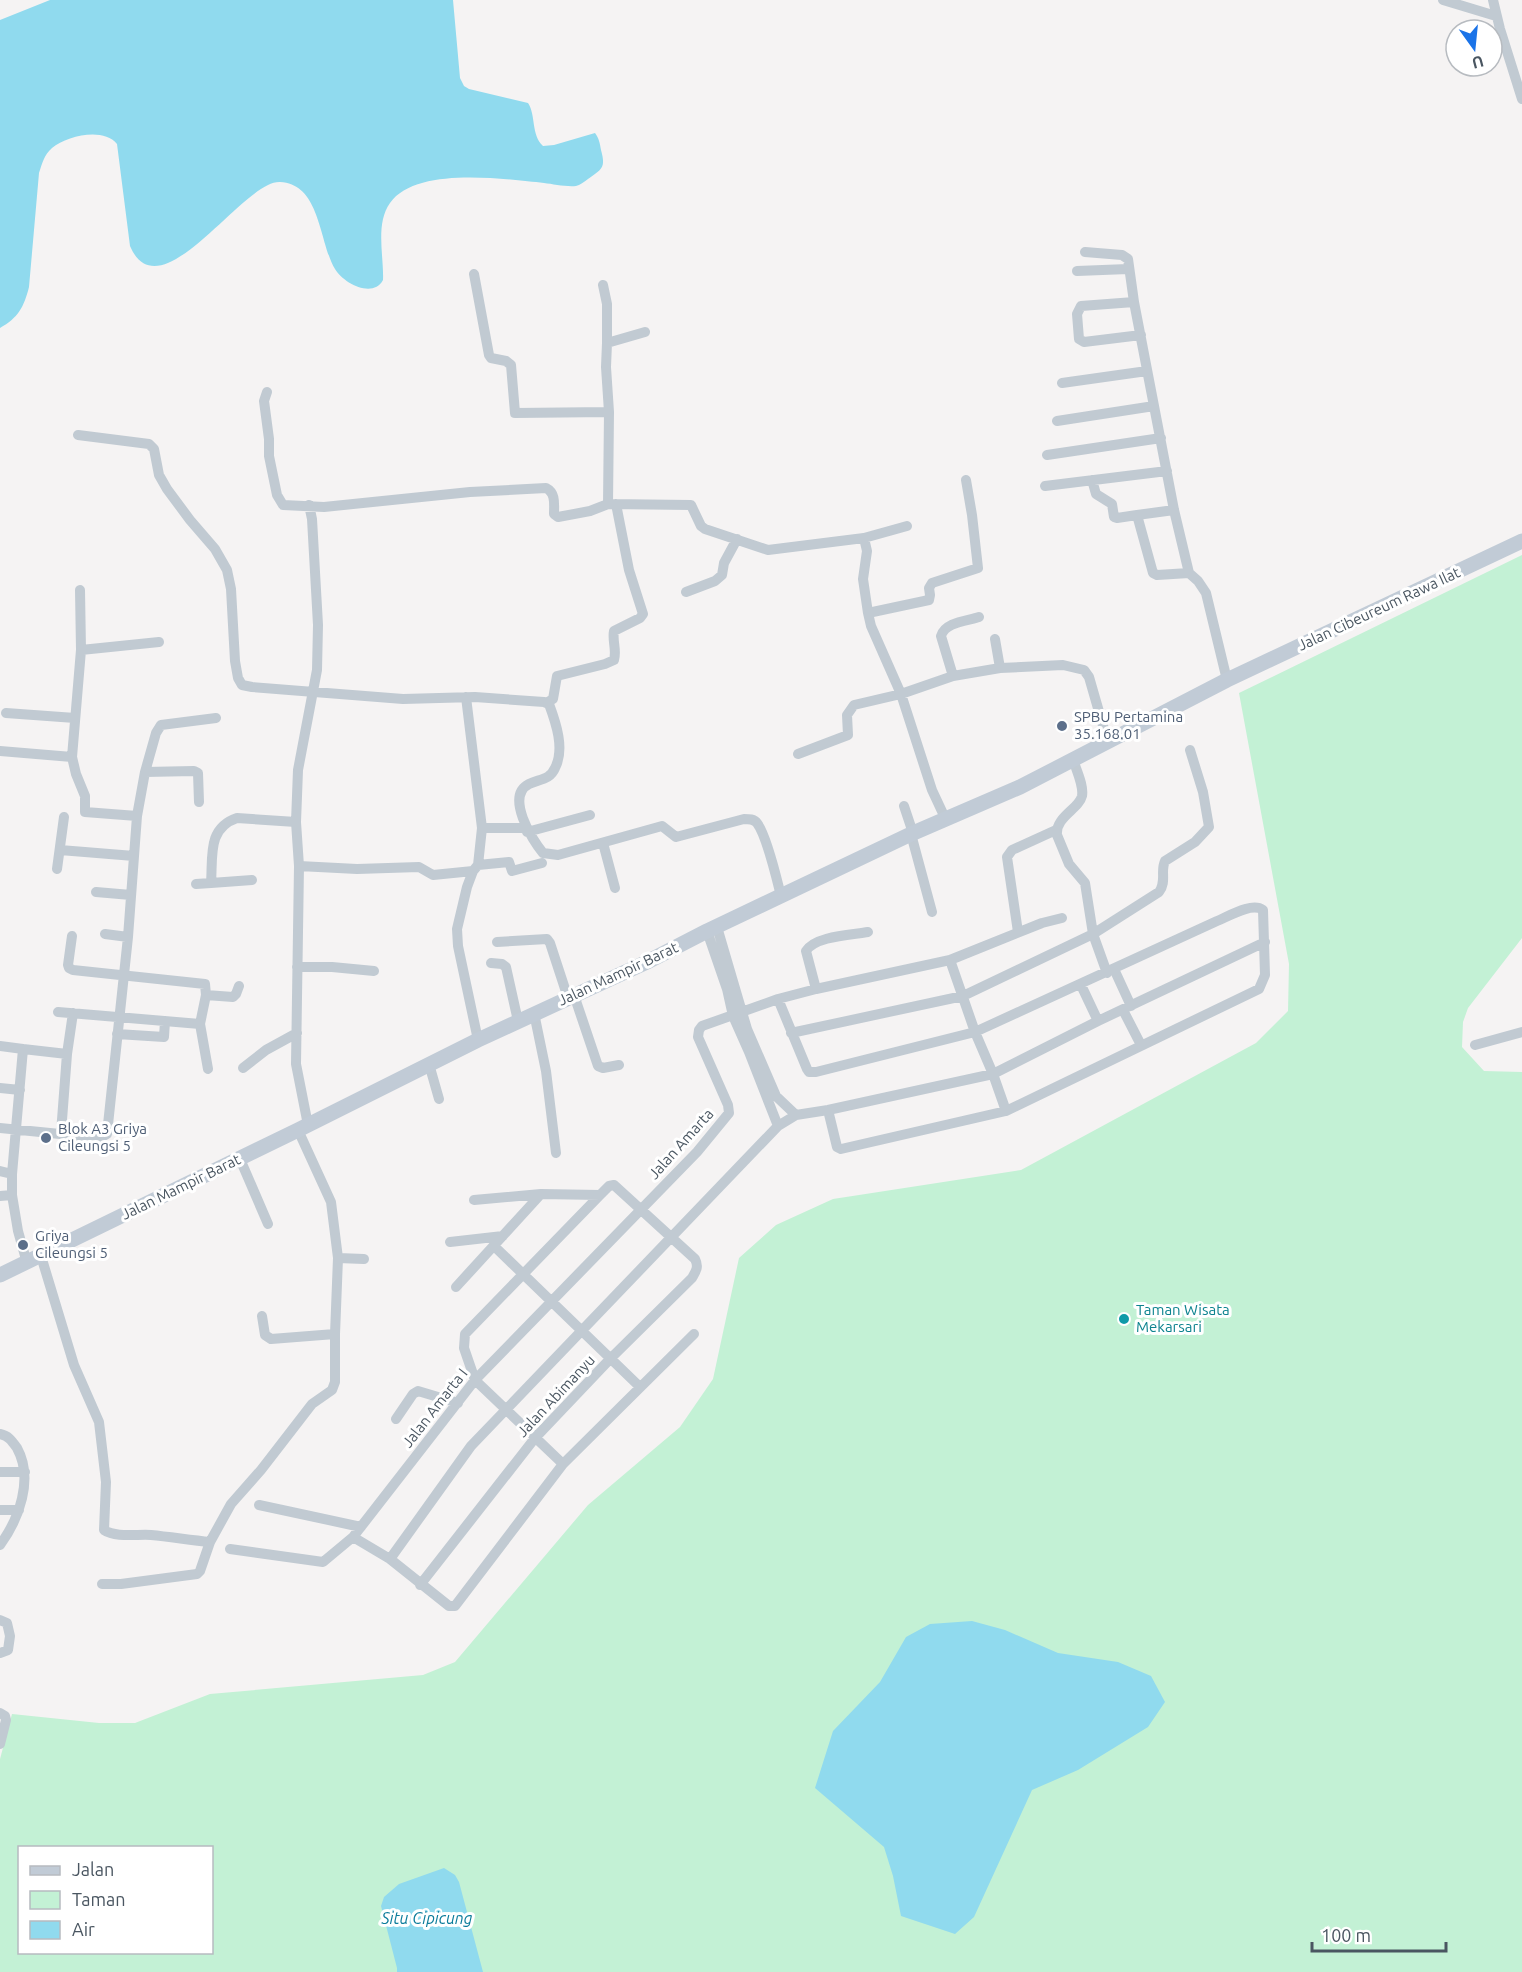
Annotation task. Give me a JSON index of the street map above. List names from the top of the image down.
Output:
{
  "streets": {
    "street": [
      "Jalan Cibeureum Rawa Ilat",
      "Jalan Mampir Barat",
      "Jalan Amarta",
      "Jalan Abimanyu",
      "Jalan Amarta I"
    ]
  },
  "crossings": [
    ["Jalan Cibeureum Rawa Ilat", "Jalan Mampir Barat"],
    ["Jalan Amarta", "Jalan Amarta I"]
  ],
  "water": ["Situ Cipicung"],
  "places": [
    "SPBU Pertamina 35.168.01",
    "Blok A3 Griya Cileungsi 5",
    "Griya Cileungsi 5",
    "Taman Wisata Mekarsari"
  ],
  "legend": ["Jalan", "Taman", "Air"],
  "scale_bar": "100 m",
  "north": "bottom"
}
